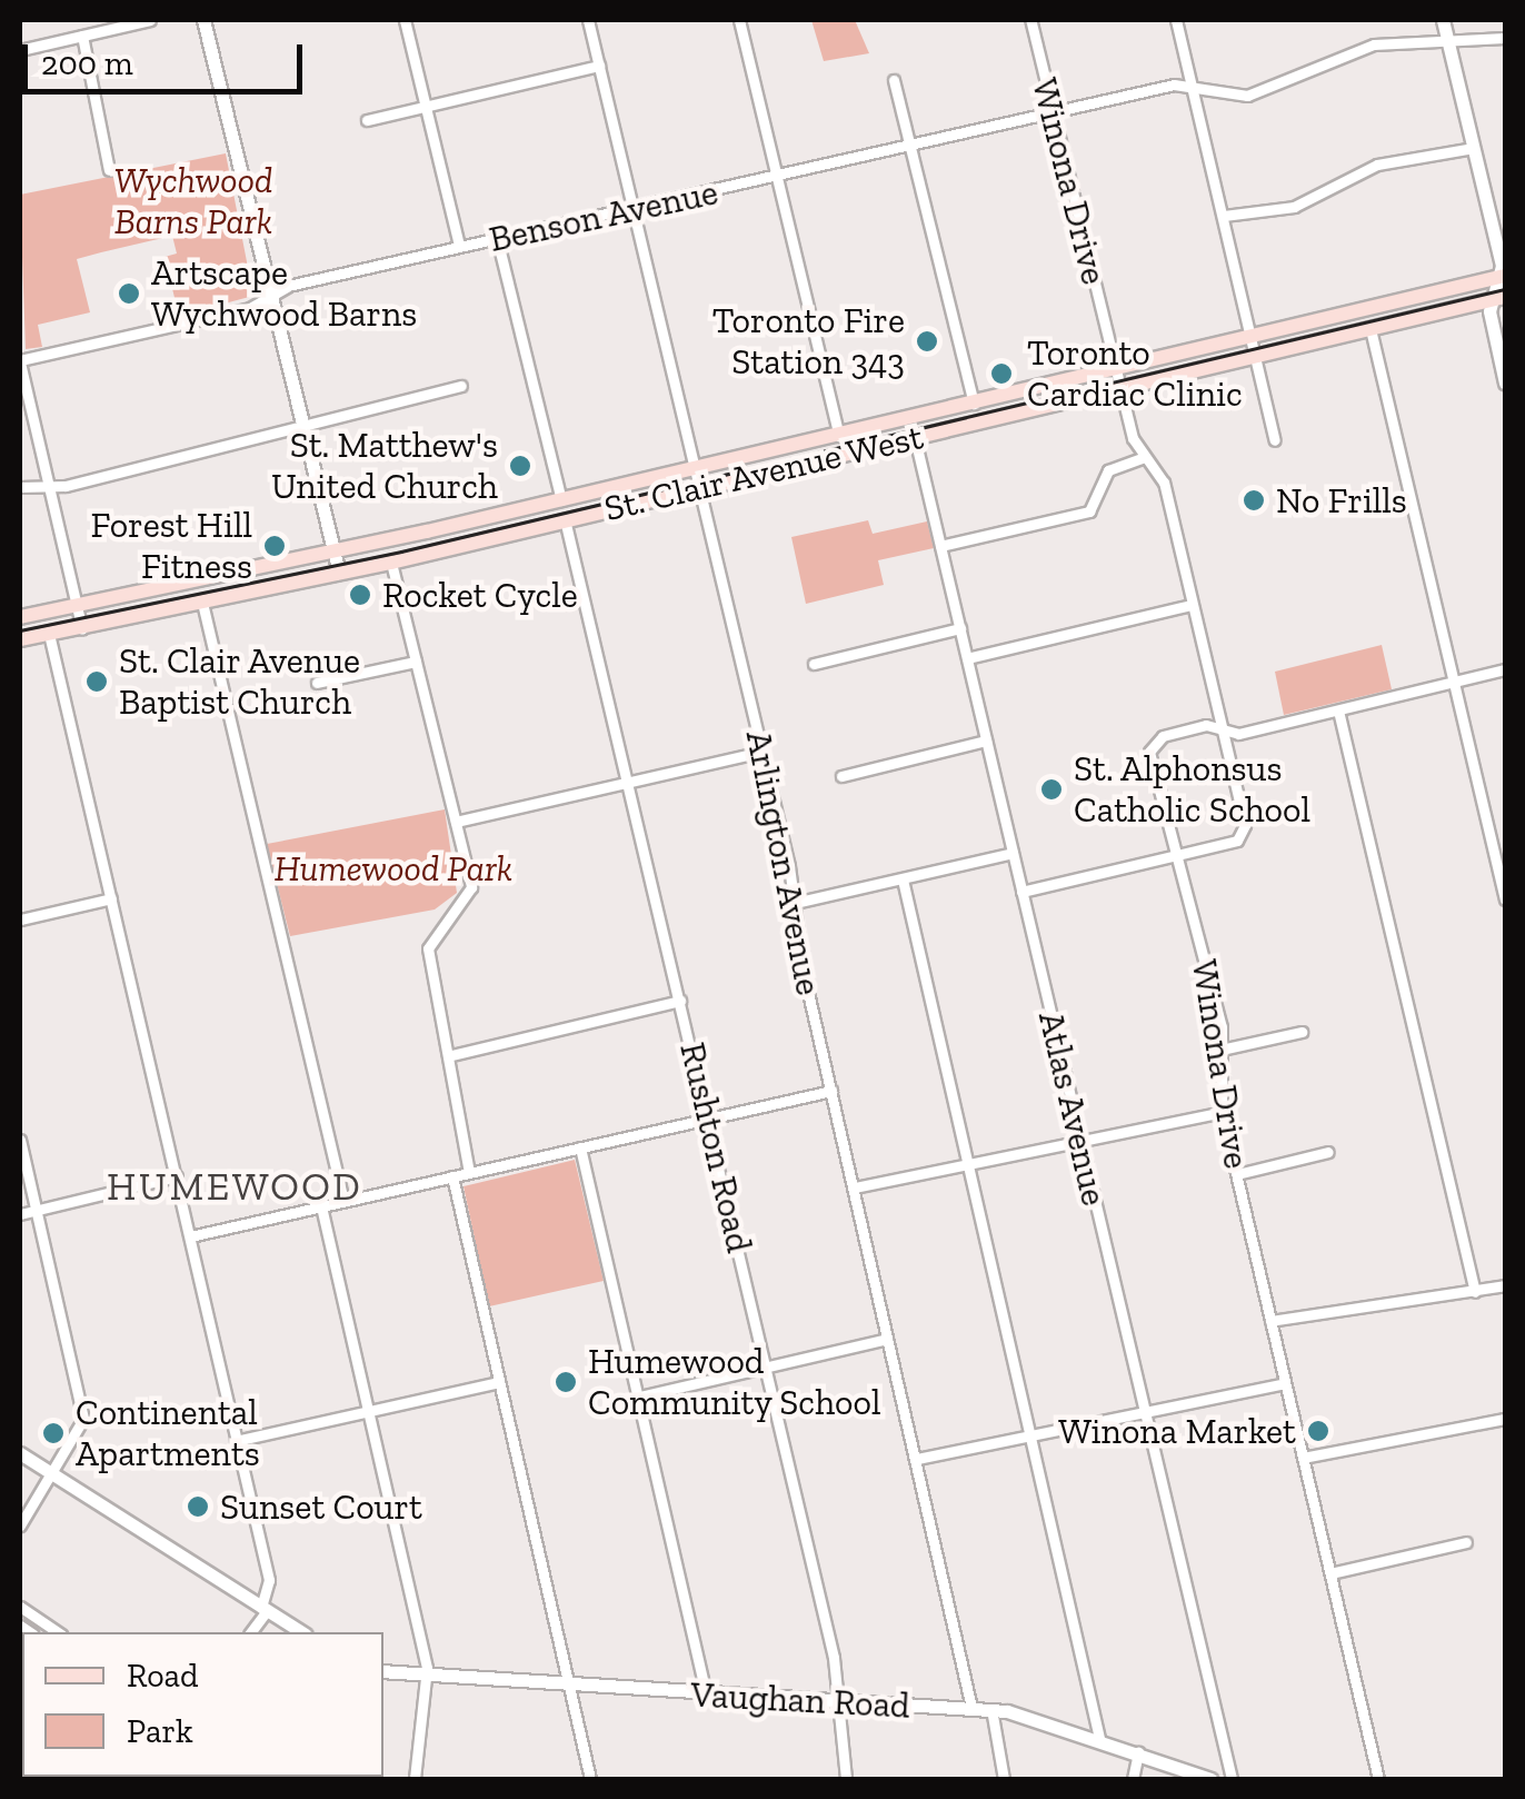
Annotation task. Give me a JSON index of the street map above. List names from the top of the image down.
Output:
{
  "streets": {
    "main road": ["St. Clair Avenue West"],
    "street": [
      "Winona Drive",
      "Benson Avenue",
      "Arlington Avenue",
      "Atlas Avenue",
      "Rushton Road",
      "Vaughan Road"
    ]
  },
  "crossings": [
    ["Winona Drive", "Benson Avenue"],
    ["Winona Drive", "St. Clair Avenue West"],
    ["Benson Avenue", "Arlington Avenue"],
    ["St. Clair Avenue West", "Arlington Avenue"],
    ["St. Clair Avenue West", "Atlas Avenue"],
    ["St. Clair Avenue West", "Rushton Road"],
    ["Arlington Avenue", "Vaughan Road"],
    ["Rushton Road", "Vaughan Road"]
  ],
  "districts": ["HUMEWOOD"],
  "parks": ["Wychwood Barns Park", "Humewood Park"],
  "places": [
    "Artscape Wychwood Barns",
    "Toronto Fire Station 343",
    "Toronto Cardiac Clinic",
    "St. Matthew's United Church",
    "No Frills",
    "Forest Hill Fitness",
    "Rocket Cycle",
    "St. Clair Avenue Baptist Church",
    "St. Alphonsus Catholic School",
    "Humewood Community School",
    "Winona Market",
    "Continental Apartments",
    "Sunset Court"
  ],
  "legend": ["Road", "Park"],
  "scale_bar": "200 m"
}
